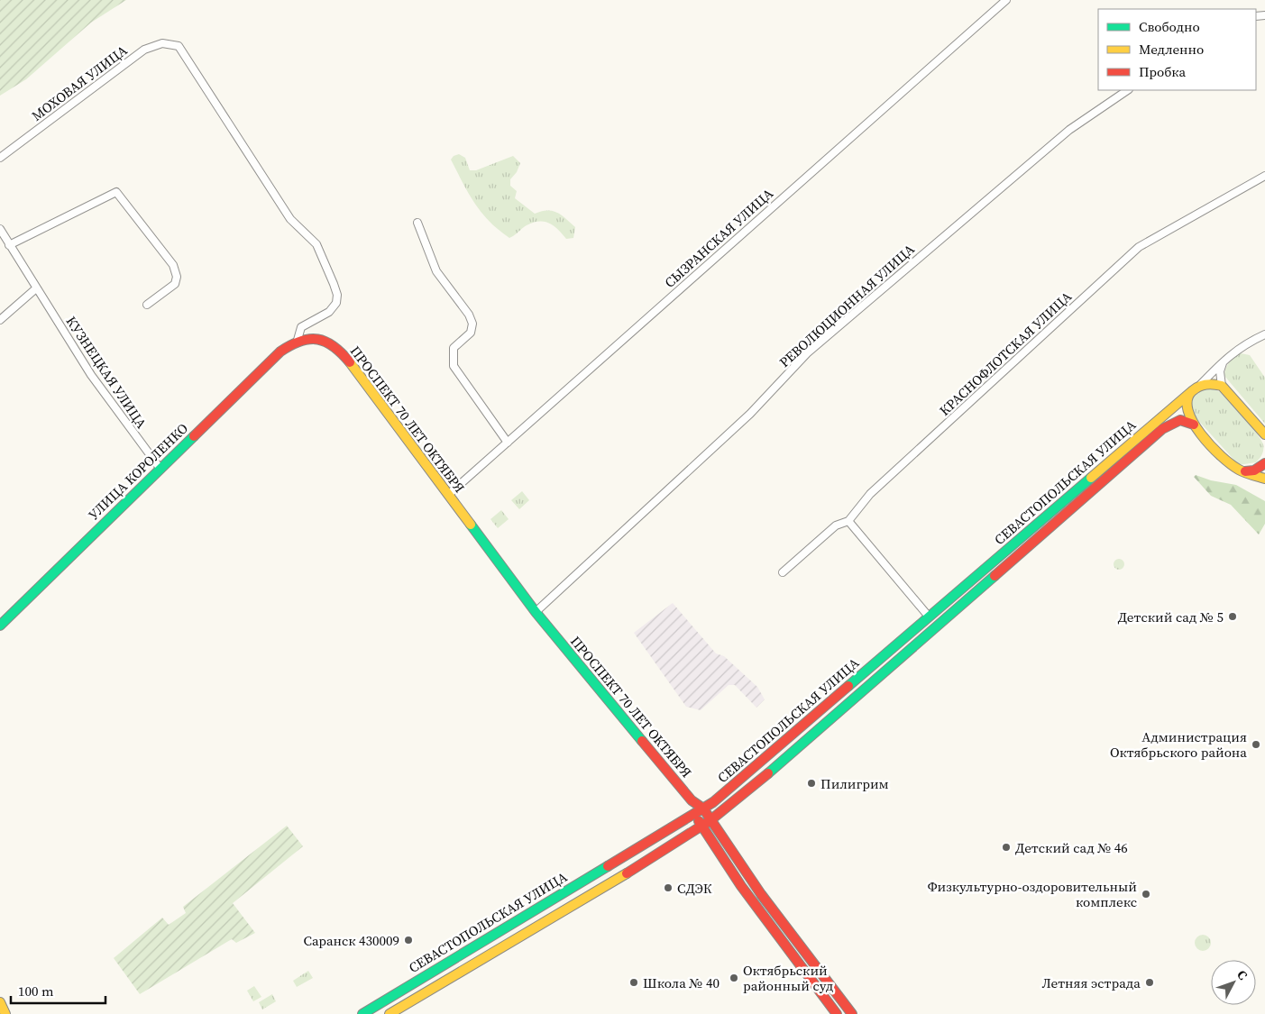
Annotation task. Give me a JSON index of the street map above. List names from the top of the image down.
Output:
{
  "streets": {
    "street": [
      "МОХОВАЯ УЛИЦА",
      "СЫЗРАНСКАЯ УЛИЦА",
      "РЕВОЛЮЦИОННАЯ УЛИЦА",
      "КРАСНОФЛОТСКАЯ УЛИЦА",
      "КУЗНЕЦКАЯ УЛИЦА",
      "ПРОСПЕКТ 70 ЛЕТ ОКТЯБРЯ",
      "УЛИЦА КОРОЛЕНКО",
      "СЕВАСТОПОЛЬСКАЯ УЛИЦА"
    ]
  },
  "crossings": [
    ["МОХОВАЯ УЛИЦА", "ПРОСПЕКТ 70 ЛЕТ ОКТЯБРЯ"],
    ["МОХОВАЯ УЛИЦА", "УЛИЦА КОРОЛЕНКО"],
    ["СЫЗРАНСКАЯ УЛИЦА", "ПРОСПЕКТ 70 ЛЕТ ОКТЯБРЯ"],
    ["РЕВОЛЮЦИОННАЯ УЛИЦА", "ПРОСПЕКТ 70 ЛЕТ ОКТЯБРЯ"],
    ["КУЗНЕЦКАЯ УЛИЦА", "УЛИЦА КОРОЛЕНКО"],
    ["ПРОСПЕКТ 70 ЛЕТ ОКТЯБРЯ", "УЛИЦА КОРОЛЕНКО"],
    ["ПРОСПЕКТ 70 ЛЕТ ОКТЯБРЯ", "СЕВАСТОПОЛЬСКАЯ УЛИЦА"]
  ],
  "places": [
    "Детский сад № 5",
    "Администрация Октябрьского района",
    "Пилигрим",
    "Детский сад № 46",
    "СДЭК",
    "Физкультурно-оздоровительный комплекс",
    "Саранск 430009",
    "Октябрьский районный суд",
    "Школа № 40",
    "Летняя эстрада"
  ],
  "legend": ["Свободно", "Медленно", "Пробка"],
  "scale_bar": "100 m",
  "north": "top right"
}
